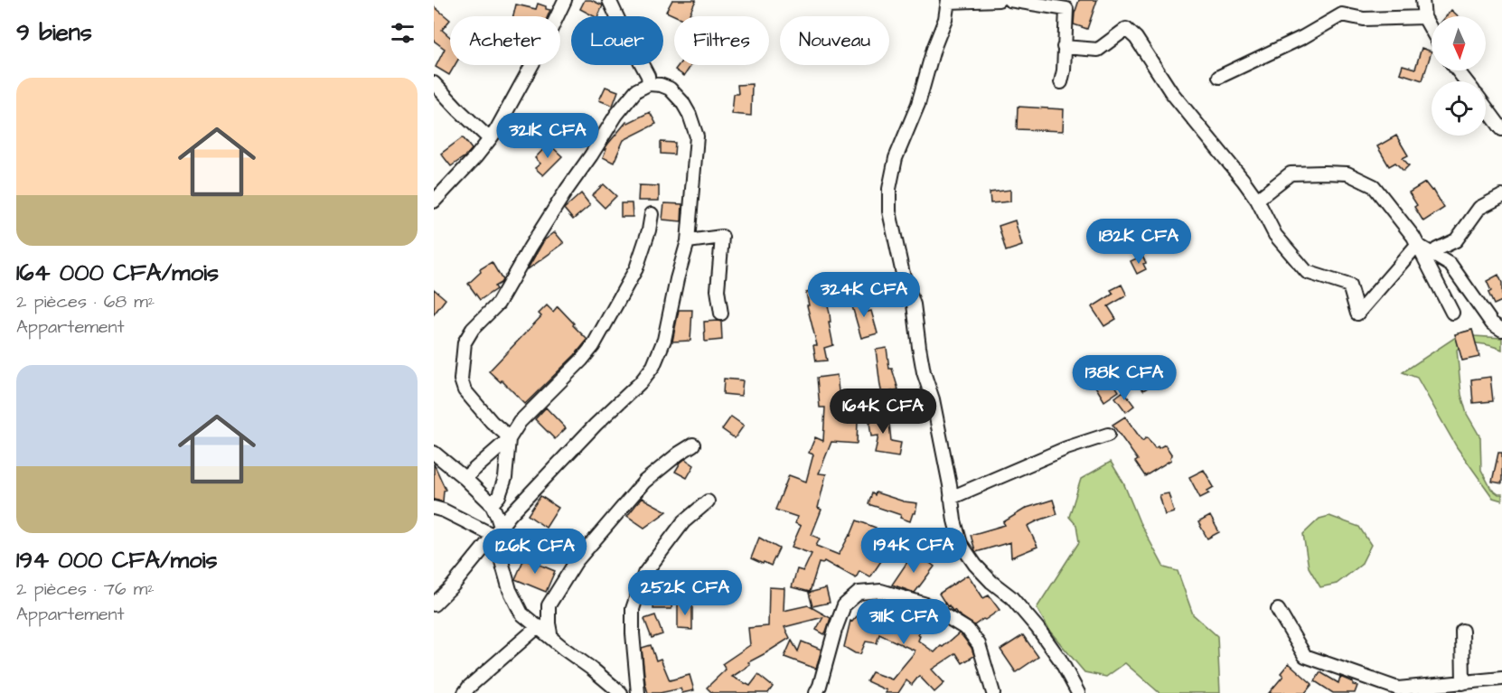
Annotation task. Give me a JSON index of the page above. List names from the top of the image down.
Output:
{
  "north": "bottom",
  "page": {
    "heading": "9 biens",
    "chip": [
      "Acheter",
      "Louer",
      "Filtres",
      "Nouveau"
    ],
    "list": [
      {
        "name": "164 000 CFA/mois",
        "note": "2 pièces · 68 m² · Appartement"
      },
      {
        "name": "194 000 CFA/mois",
        "note": "2 pièces · 76 m² · Appartement"
      }
    ],
    "price": [
      "321K CFA",
      "182K CFA",
      "324K CFA",
      "138K CFA",
      "164K CFA",
      "194K CFA",
      "126K CFA",
      "252K CFA",
      "311K CFA"
    ]
  }
}
